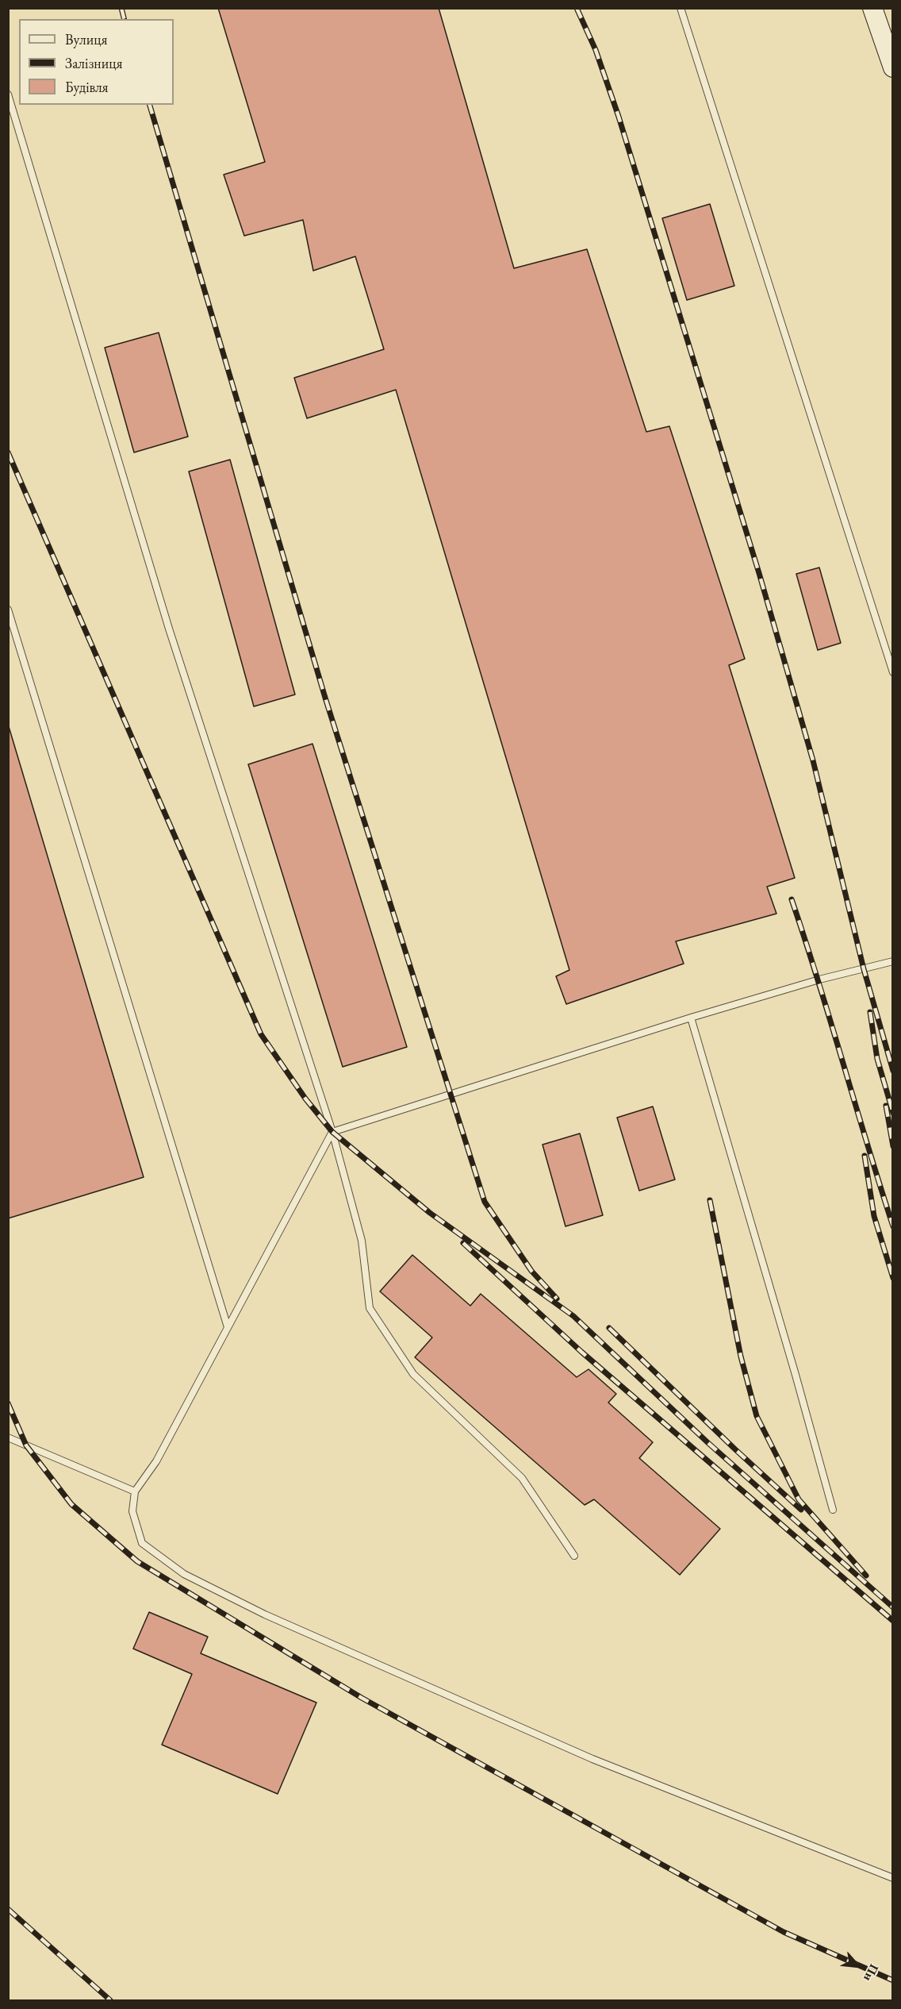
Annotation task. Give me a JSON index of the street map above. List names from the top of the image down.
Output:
{
  "legend": ["Вулиця", "Залізниця", "Будівля"],
  "north": "bottom right"
}
